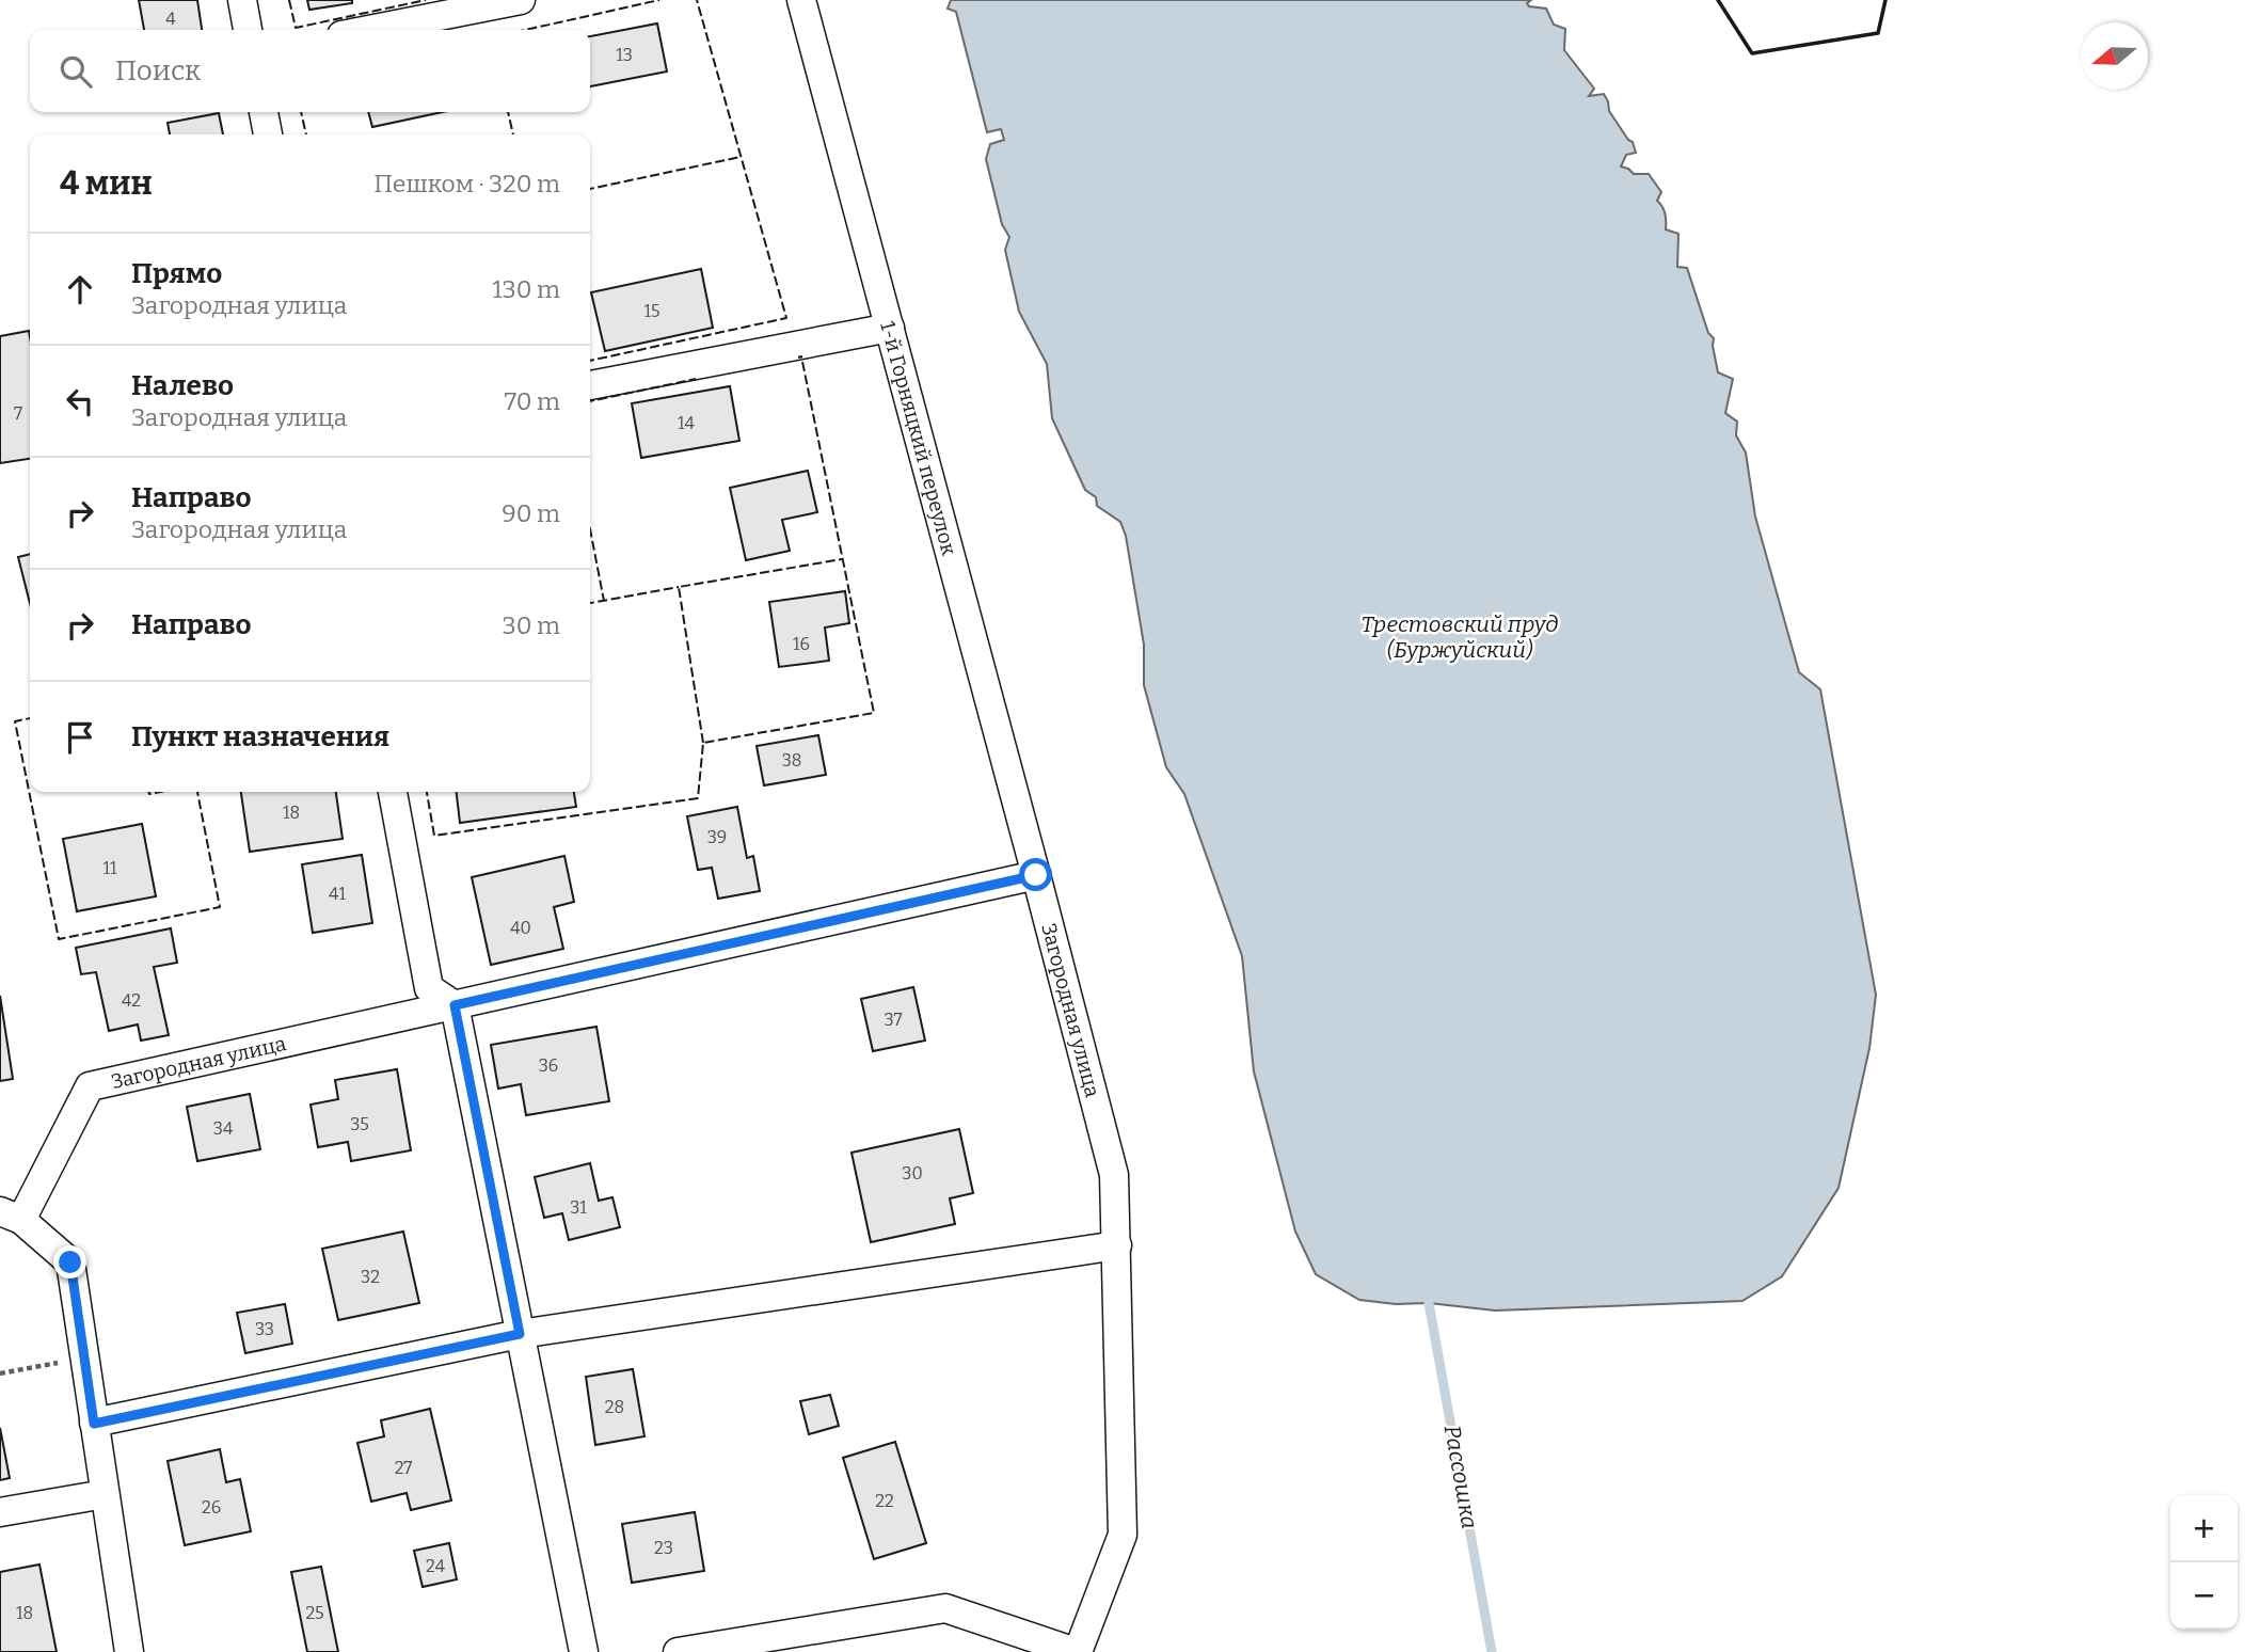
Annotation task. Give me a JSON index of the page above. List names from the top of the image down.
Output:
{
  "streets": {
    "street": ["1-й Горняцкий переулок", "Загородная улица"]
  },
  "crossings": [
    ["1-й Горняцкий переулок", "Загородная улица"]
  ],
  "water": ["Трестовский пруд (Буржуйский)", "Рассошка"],
  "house_numbers": [
    "4",
    "13",
    "15",
    "7",
    "14",
    "16",
    "38",
    "18",
    "39",
    "11",
    "41",
    "40",
    "42",
    "37",
    "36",
    "35",
    "34",
    "30",
    "31",
    "32",
    "33",
    "28",
    "27",
    "22",
    "26",
    "23",
    "24",
    "18",
    "25"
  ],
  "north": "left",
  "page": {
    "search": "Поиск",
    "heading": ["4 мин", "Пешком · 320 m"],
    "list": [
      ["Прямо", "Загородная улица", "130 m"],
      ["Налево", "Загородная улица", "70 m"],
      ["Направо", "Загородная улица", "90 m"],
      ["Направо", "30 m"],
      "Пункт назначения"
    ],
    "map_buttons": ["+", "−"]
  }
}
